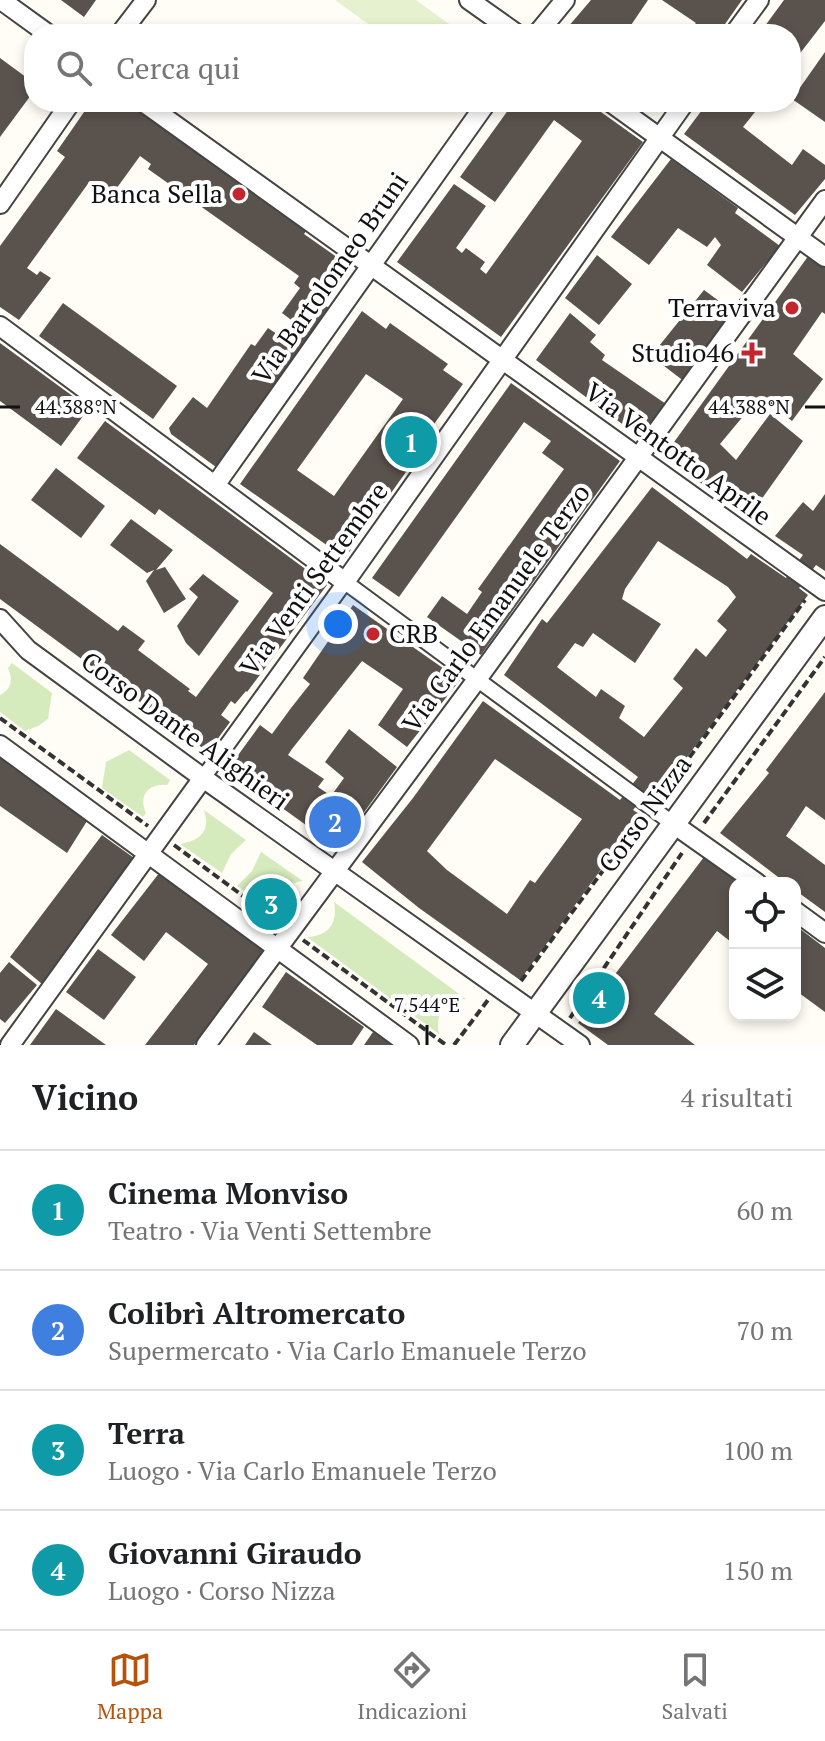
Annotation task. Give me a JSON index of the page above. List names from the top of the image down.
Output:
{
  "streets": {
    "street": [
      "Via Bartolomeo Bruni",
      "Via Ventotto Aprile",
      "Via Venti Settembre",
      "Via Carlo Emanuele Terzo",
      "Corso Dante Alighieri",
      "Corso Nizza"
    ]
  },
  "crossings": [
    ["Via Bartolomeo Bruni", "Via Ventotto Aprile"],
    ["Via Ventotto Aprile", "Via Venti Settembre"],
    ["Via Ventotto Aprile", "Via Carlo Emanuele Terzo"],
    ["Via Venti Settembre", "Corso Dante Alighieri"],
    ["Via Carlo Emanuele Terzo", "Corso Dante Alighieri"],
    ["Corso Dante Alighieri", "Corso Nizza"]
  ],
  "places": {
    "other": ["Banca Sella", "Terraviva", "CRB"],
    "health": ["Studio46"]
  },
  "page": {
    "search": "Cerca qui",
    "pins": [
      "1",
      "2",
      "3",
      "4"
    ],
    "heading": ["Vicino", "4 risultati"],
    "list": [
      {
        "mark": "1",
        "name": "Cinema Monviso",
        "note": "Teatro · Via Venti Settembre",
        "value": "60 m"
      },
      {
        "mark": "2",
        "name": "Colibrì Altromercato",
        "note": "Supermercato · Via Carlo Emanuele Terzo",
        "value": "70 m"
      },
      {
        "mark": "3",
        "name": "Terra",
        "note": "Luogo · Via Carlo Emanuele Terzo",
        "value": "100 m"
      },
      {
        "mark": "4",
        "name": "Giovanni Giraudo",
        "note": "Luogo · Corso Nizza",
        "value": "150 m"
      }
    ],
    "nav": ["Mappa", "Indicazioni", "Salvati"]
  },
  "coordinates": ["44.388°N", "7.544°E"]
}
